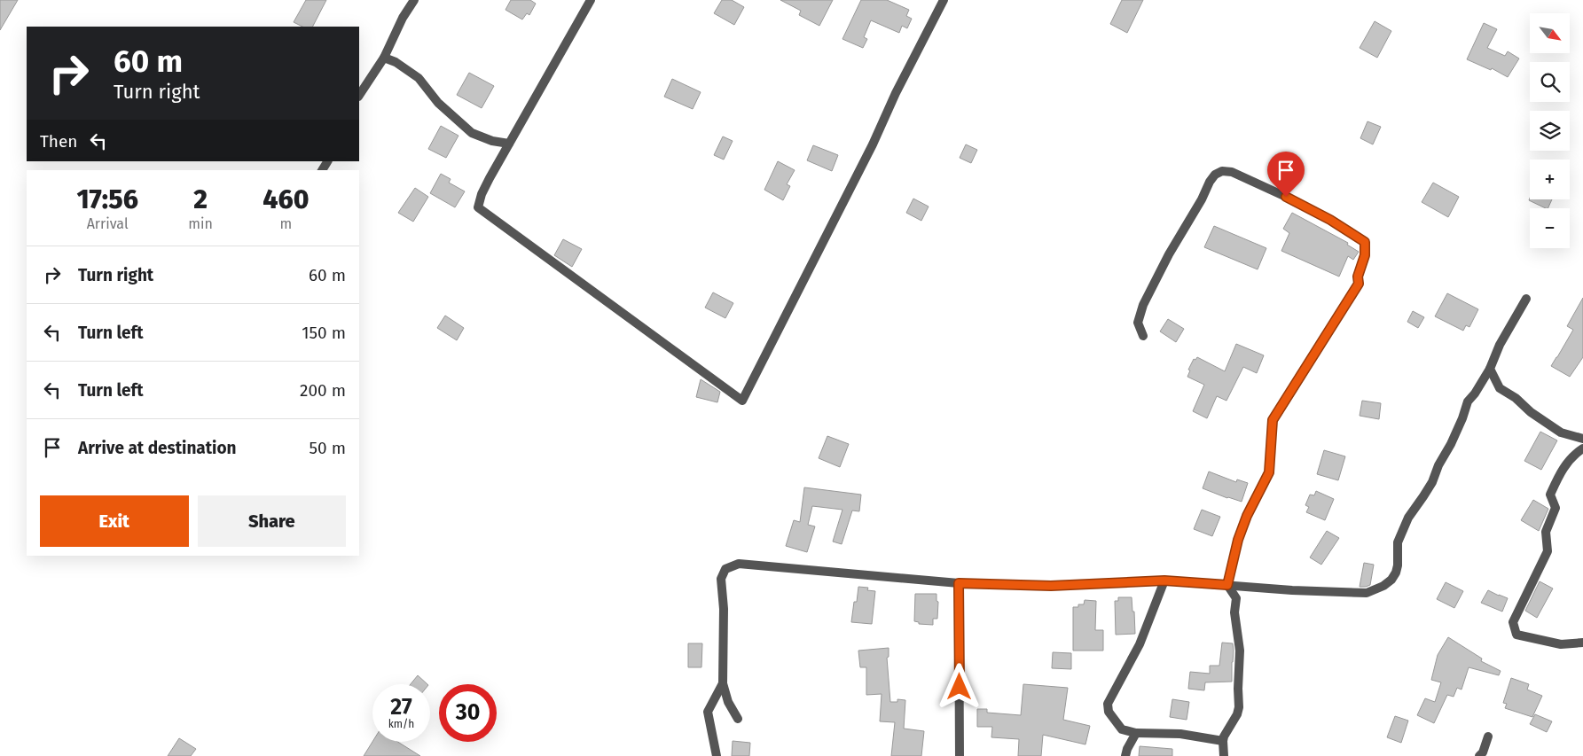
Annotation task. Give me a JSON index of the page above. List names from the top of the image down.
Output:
{
  "north": "bottom right",
  "page": {
    "map_buttons": ["+", "−"],
    "turn": ["60 m", "Turn right"],
    "then": "Then",
    "eta": [
      "17:56",
      "Arrival",
      "2",
      "min",
      "460",
      "m"
    ],
    "list": [
      {
        "name": "Turn right",
        "value": "60 m"
      },
      {
        "name": "Turn left",
        "value": "150 m"
      },
      {
        "name": "Turn left",
        "value": "200 m"
      },
      {
        "name": "Arrive at destination",
        "value": "50 m"
      }
    ],
    "buttons": ["Exit", "Share"],
    "speed": "27 km/h",
    "limit": "30"
  }
}
